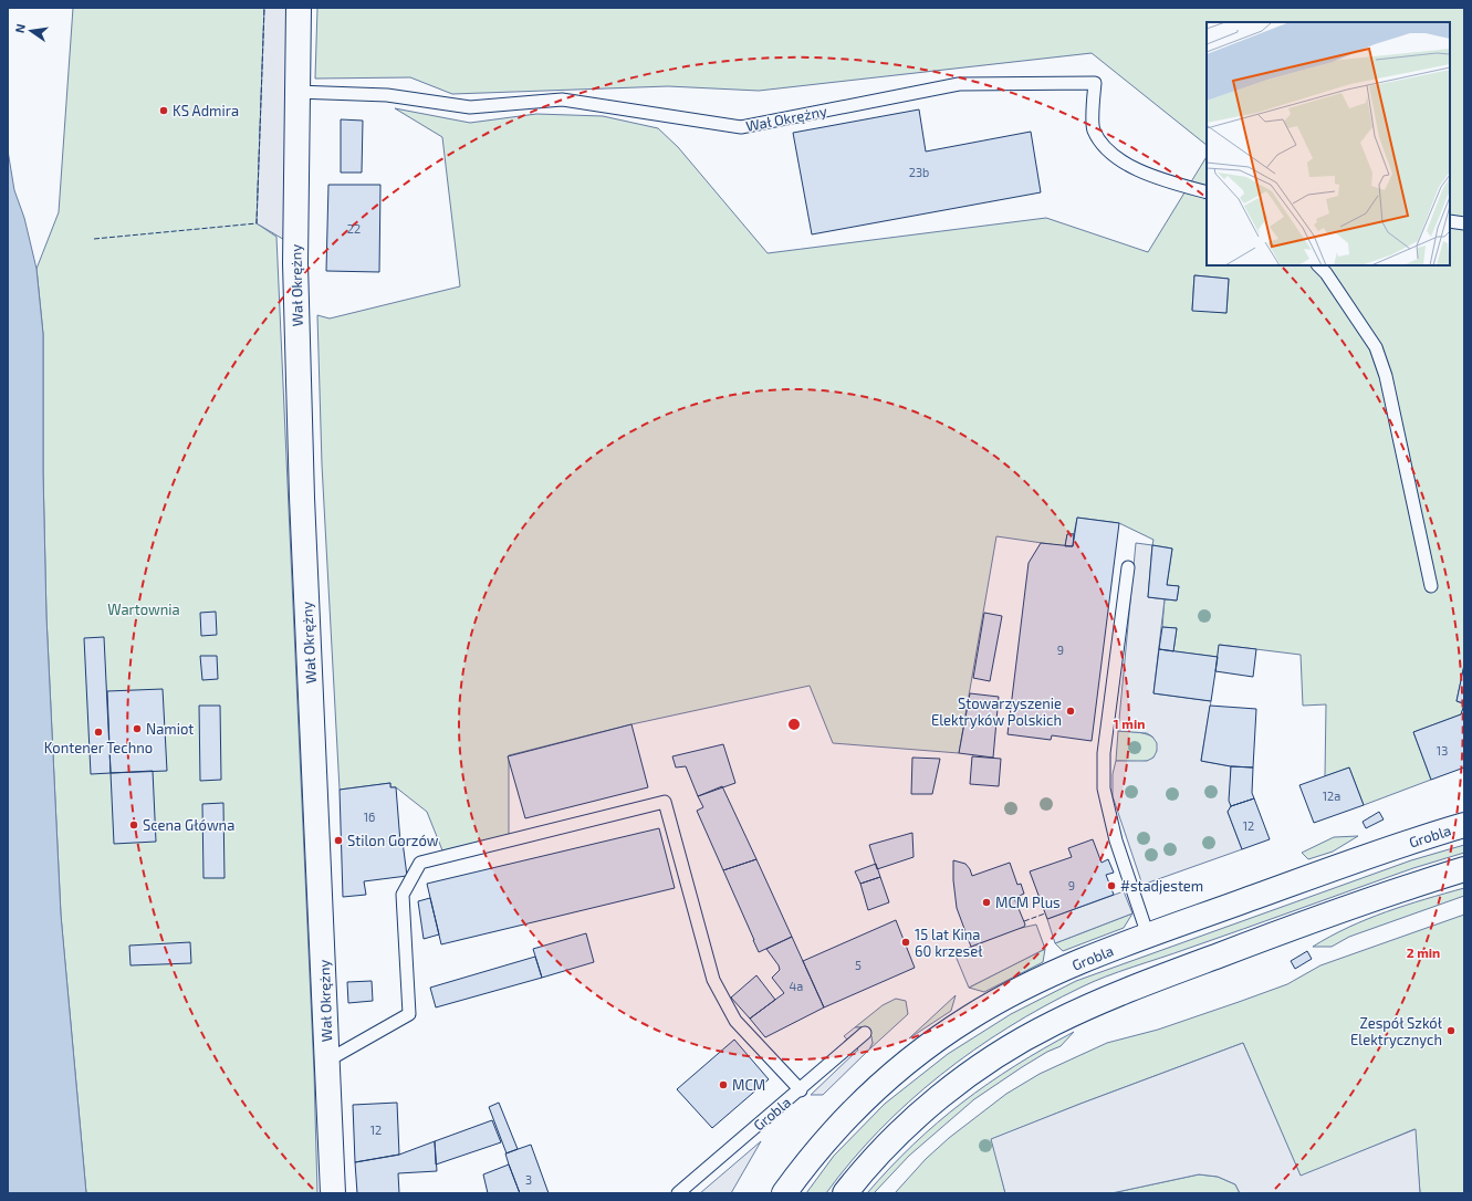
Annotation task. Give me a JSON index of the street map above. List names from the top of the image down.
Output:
{
  "streets": {
    "main road": ["Wał Okrężny", "Grobla"]
  },
  "parks": ["Wartownia"],
  "places": [
    "KS Admira",
    "Stowarzyszenie Elektryków Polskich",
    "Namiot",
    "Kontener Techno",
    "Scena Główna",
    "Stilon Gorzów",
    "#stadjestem",
    "MCM Plus",
    "15 lat Kina 60 krzeseł",
    "Zespół Szkół Elektrycznych",
    "MCM"
  ],
  "house_numbers": [
    "23b",
    "22",
    "9",
    "13",
    "12a",
    "16",
    "12",
    "9",
    "5",
    "4a",
    "12",
    "3"
  ],
  "north": "left",
  "rings": ["1 min", "2 min"]
}
